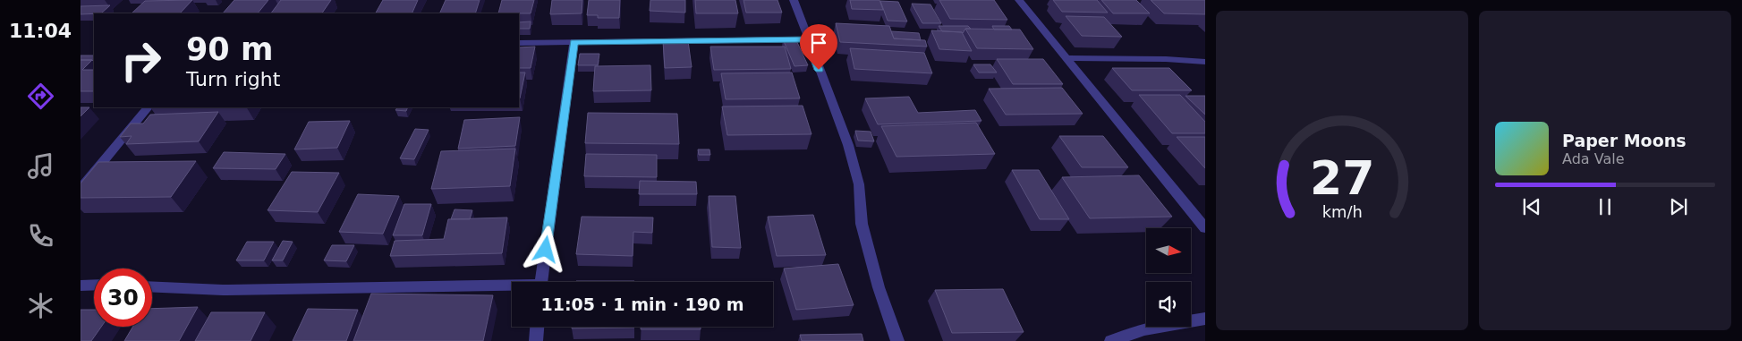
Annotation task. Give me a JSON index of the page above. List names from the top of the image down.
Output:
{
  "north": "right",
  "page": {
    "tabs": "11:04",
    "turn": ["90 m", "Turn right"],
    "song": ["Paper Moons", "Ada Vale"],
    "limit": "30",
    "trip": "11:05 · 1 min · 190 m",
    "gauge": ["27", "km/h"]
  }
}
